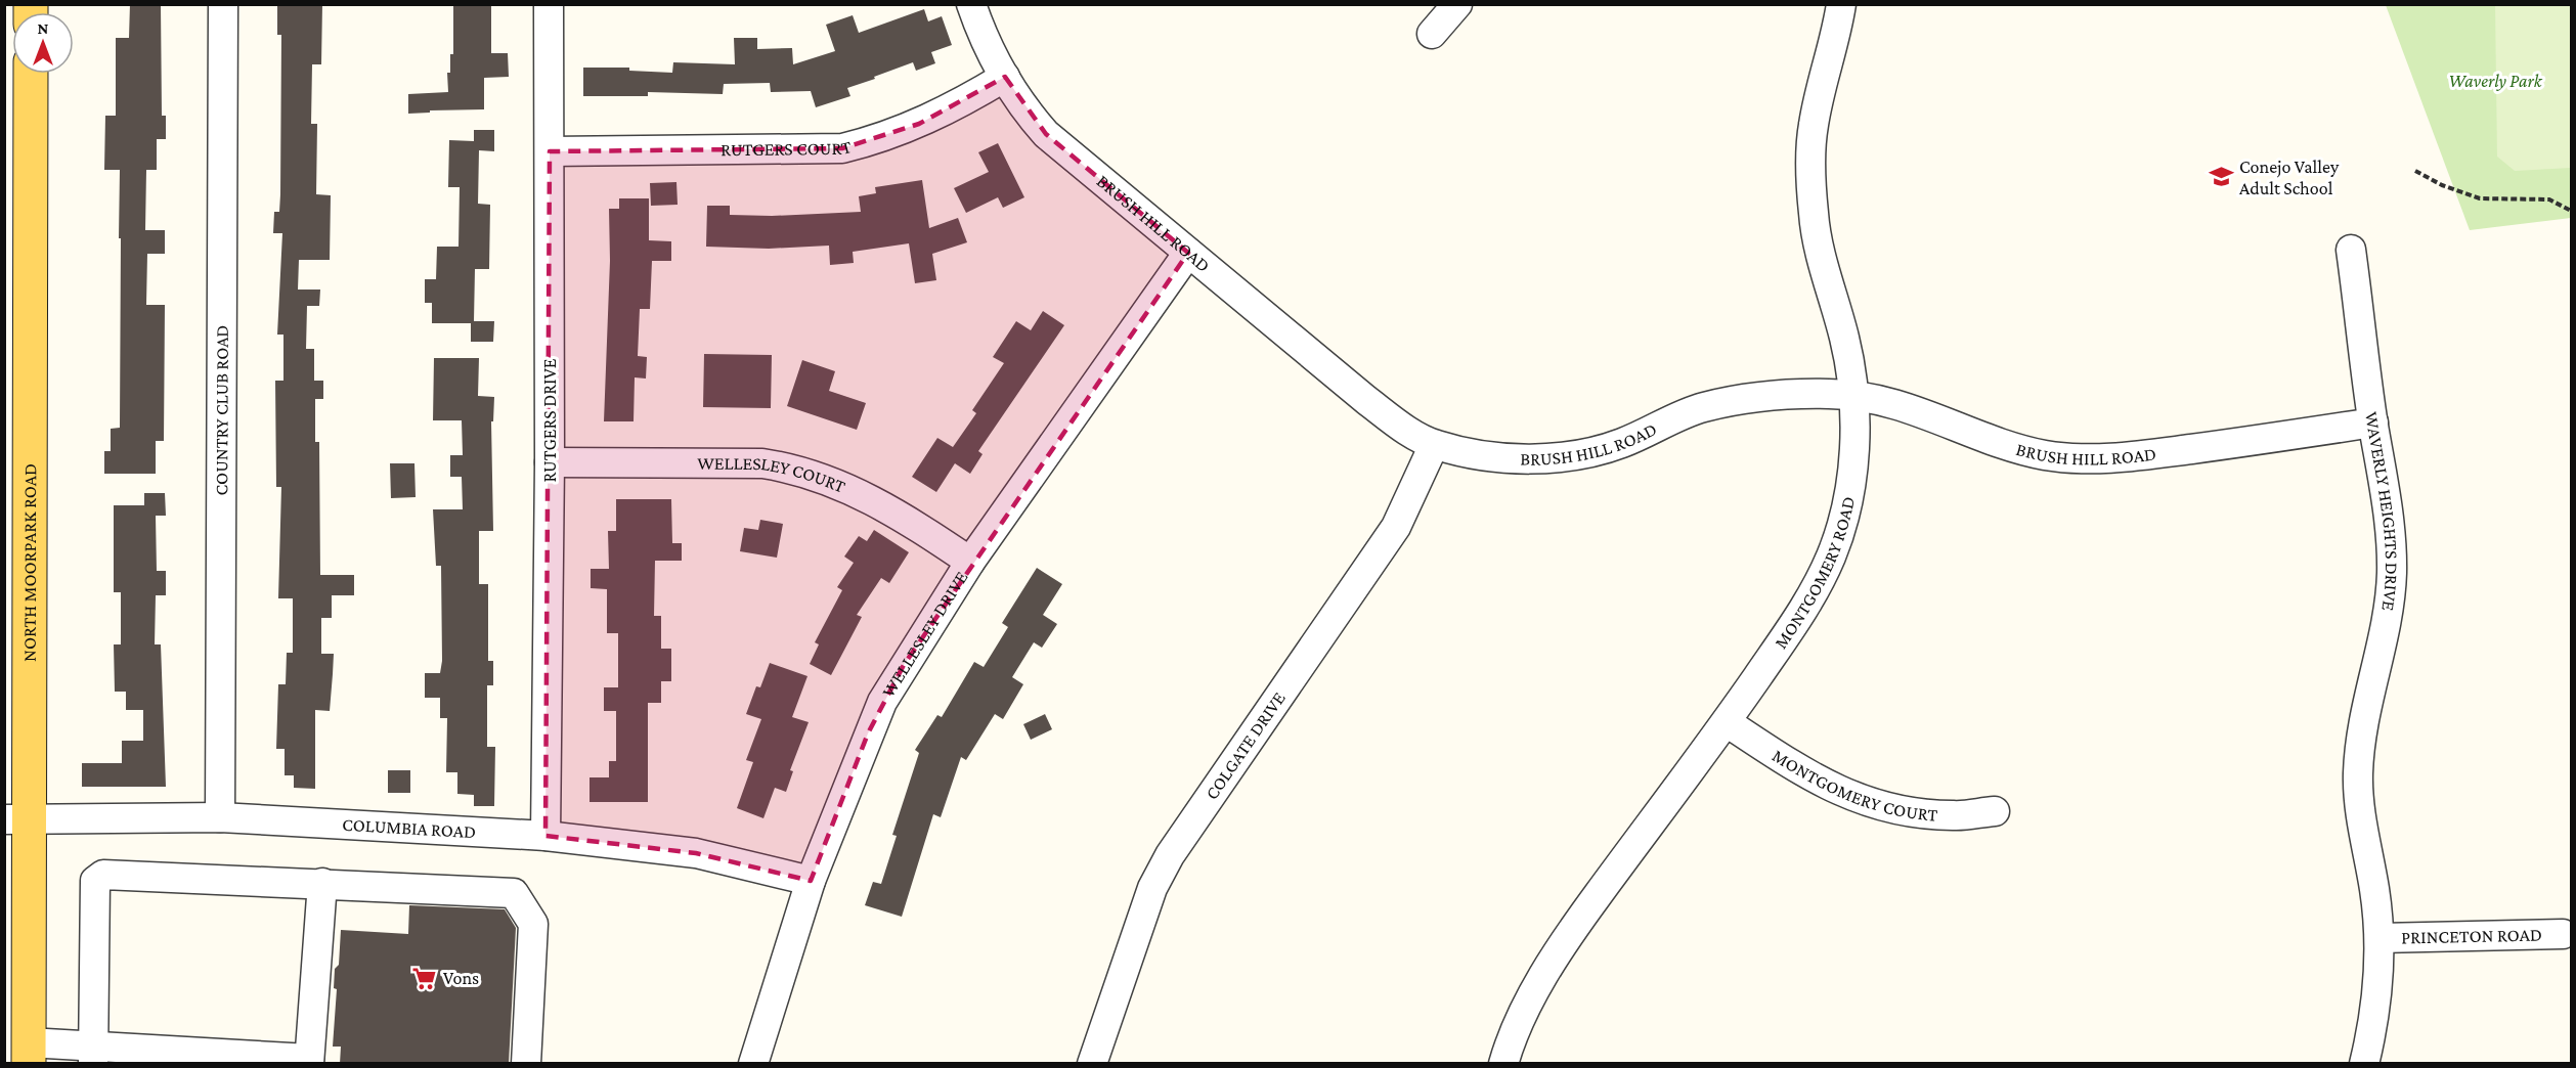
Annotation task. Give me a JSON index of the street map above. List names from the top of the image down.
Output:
{
  "streets": {
    "main road": ["NORTH MOORPARK ROAD"],
    "street": [
      "RUTGERS COURT",
      "BRUSH HILL ROAD",
      "COUNTRY CLUB ROAD",
      "RUTGERS DRIVE",
      "WELLESLEY COURT",
      "WAVERLY HEIGHTS DRIVE",
      "MONTGOMERY ROAD",
      "WELLESLEY DRIVE",
      "COLGATE DRIVE",
      "MONTGOMERY COURT",
      "COLUMBIA ROAD",
      "PRINCETON ROAD"
    ]
  },
  "crossings": [
    ["RUTGERS COURT", "BRUSH HILL ROAD"],
    ["RUTGERS COURT", "RUTGERS DRIVE"],
    ["BRUSH HILL ROAD", "WAVERLY HEIGHTS DRIVE"],
    ["BRUSH HILL ROAD", "MONTGOMERY ROAD"],
    ["BRUSH HILL ROAD", "WELLESLEY DRIVE"],
    ["BRUSH HILL ROAD", "COLGATE DRIVE"],
    ["COUNTRY CLUB ROAD", "COLUMBIA ROAD"],
    ["RUTGERS DRIVE", "WELLESLEY COURT"],
    ["RUTGERS DRIVE", "COLUMBIA ROAD"],
    ["WELLESLEY COURT", "WELLESLEY DRIVE"],
    ["WAVERLY HEIGHTS DRIVE", "PRINCETON ROAD"],
    ["NORTH MOORPARK ROAD", "COLUMBIA ROAD"],
    ["MONTGOMERY ROAD", "MONTGOMERY COURT"],
    ["WELLESLEY DRIVE", "COLUMBIA ROAD"]
  ],
  "parks": ["Waverly Park"],
  "places": {
    "school or university": ["Conejo Valley Adult School"],
    "supermarket": ["Vons"]
  },
  "north": "top"
}
